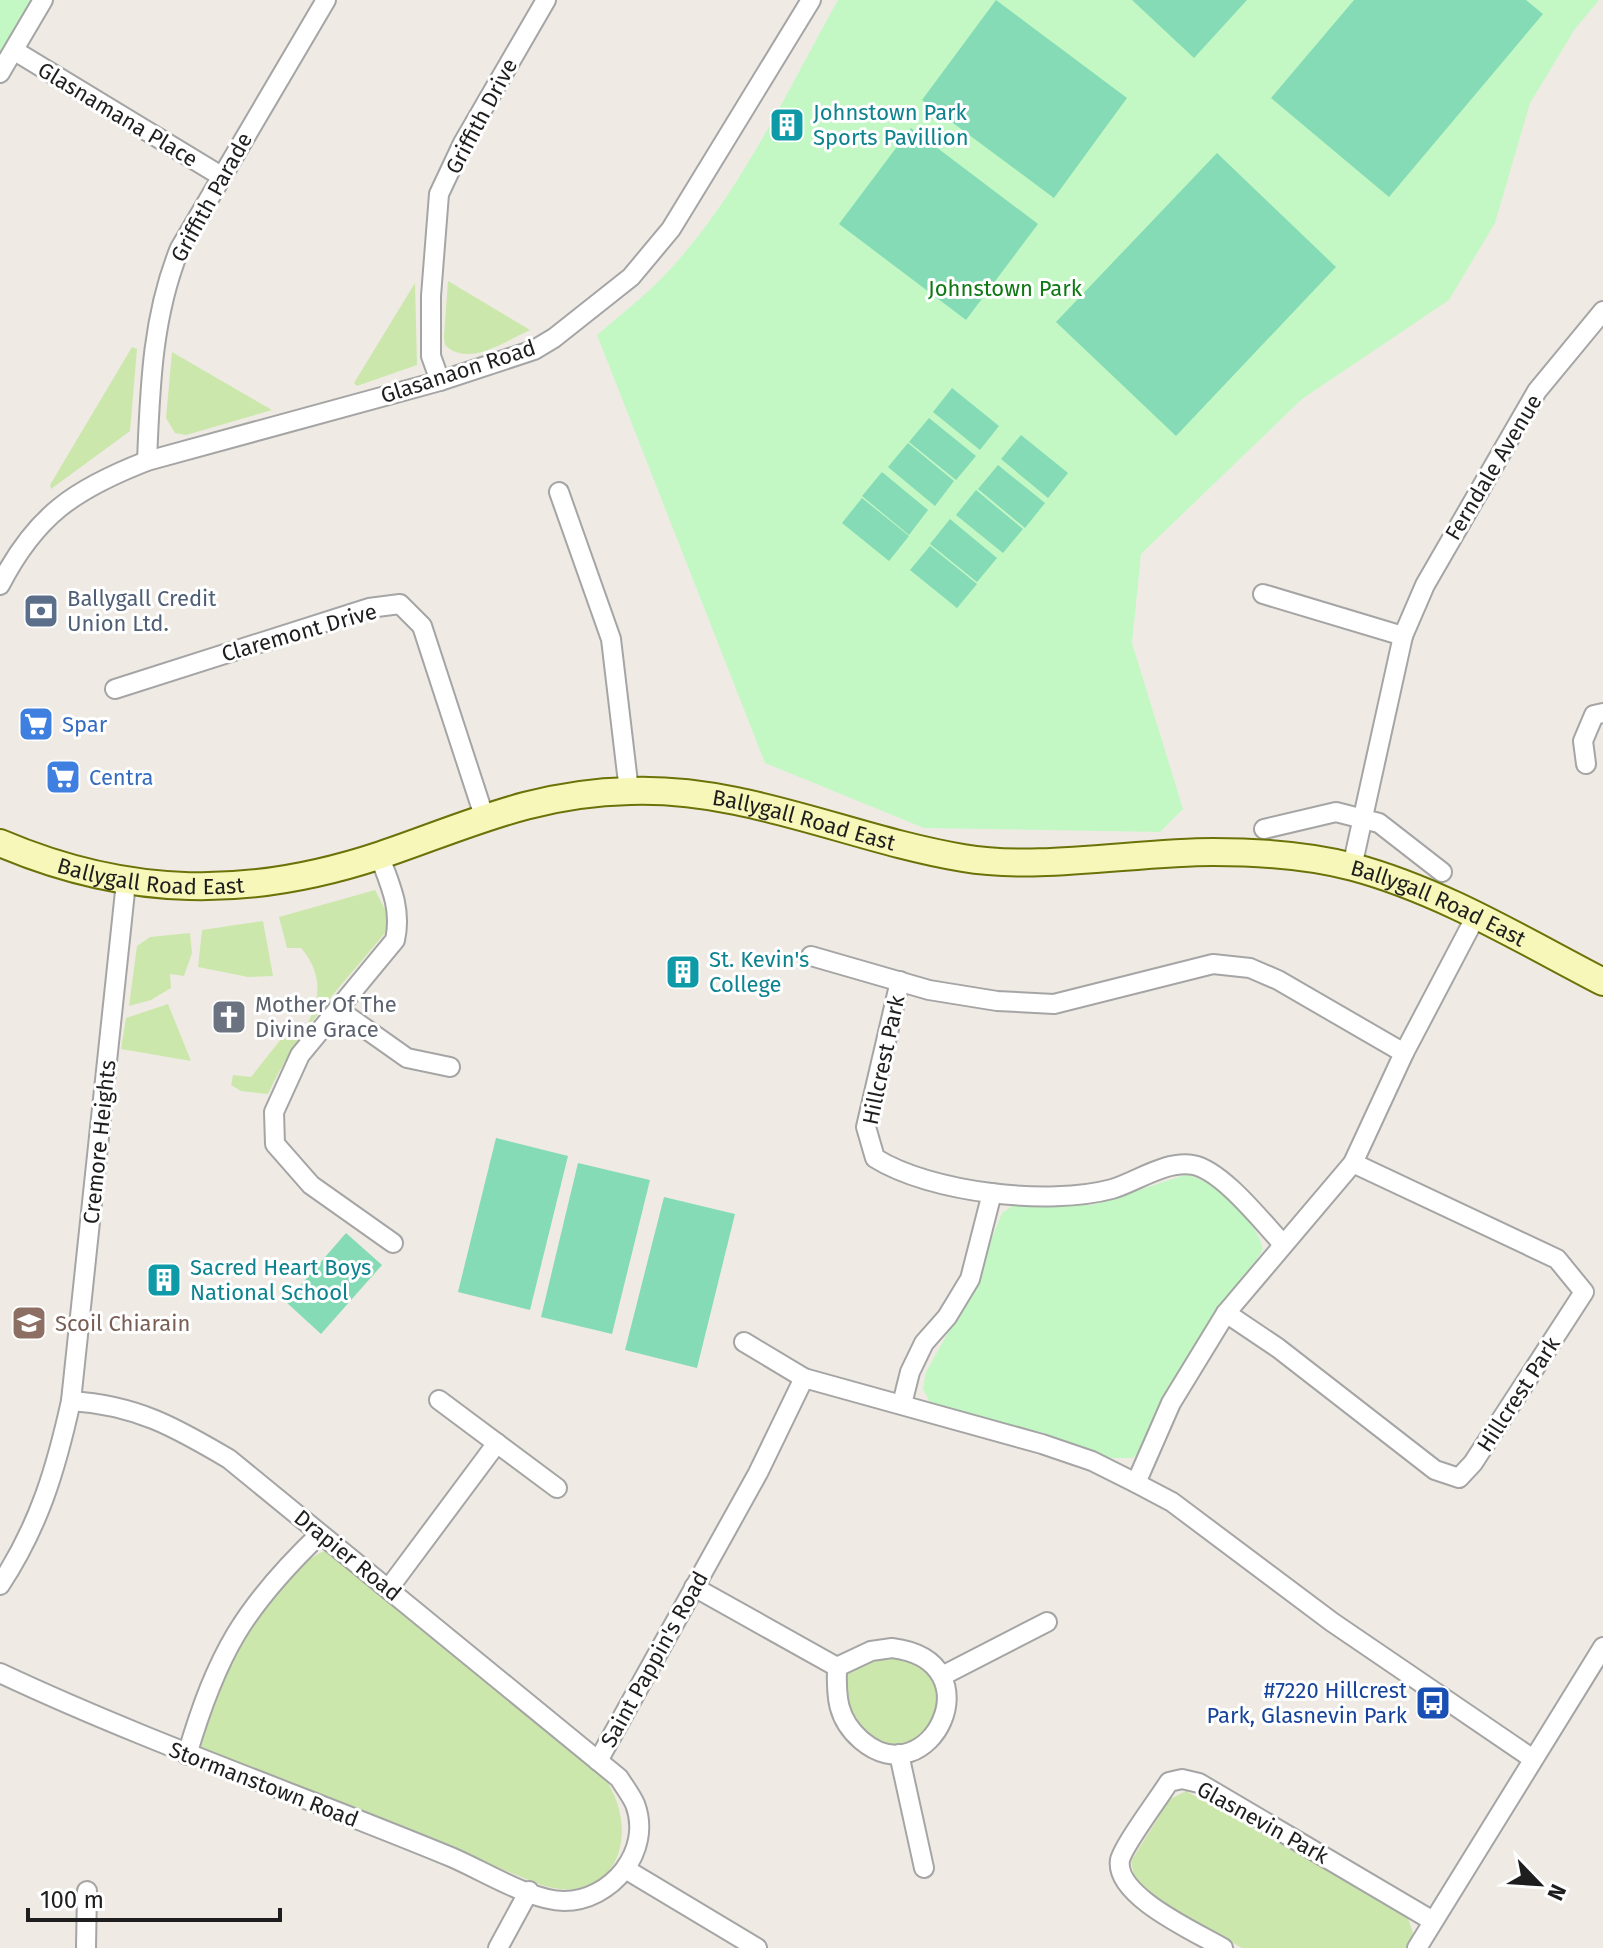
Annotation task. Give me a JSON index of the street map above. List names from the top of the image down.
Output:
{
  "streets": {
    "street": [
      "Glasnamana Place",
      "Griffith Drive",
      "Griffith Parade",
      "Glasanaon Road",
      "Ferndale Avenue",
      "Claremont Drive",
      "Ballygall Road East",
      "Hillcrest Park",
      "Cremore Heights",
      "Drapier Road",
      "Saint Pappin's Road",
      "Stormanstown Road",
      "Glasnevin Park"
    ]
  },
  "crossings": [
    ["Glasnamana Place", "Griffith Parade"],
    ["Griffith Drive", "Glasanaon Road"],
    ["Griffith Parade", "Glasanaon Road"],
    ["Ferndale Avenue", "Ballygall Road East"],
    ["Claremont Drive", "Ballygall Road East"],
    ["Ballygall Road East", "Cremore Heights"],
    ["Cremore Heights", "Drapier Road"],
    ["Drapier Road", "Saint Pappin's Road"]
  ],
  "parks": ["Johnstown Park"],
  "places": {
    "building": ["Johnstown Park Sports Pavillion", "St. Kevin's College", "Sacred Heart Boys National School"],
    "bank": ["Ballygall Credit Union Ltd."],
    "supermarket": ["Spar", "Centra"],
    "church": ["Mother Of The Divine Grace"],
    "school or university": ["Scoil Chiarain"],
    "bus stop": ["#7220 Hillcrest Park, Glasnevin Park"]
  },
  "scale_bar": "100 m",
  "north": "bottom right"
}
